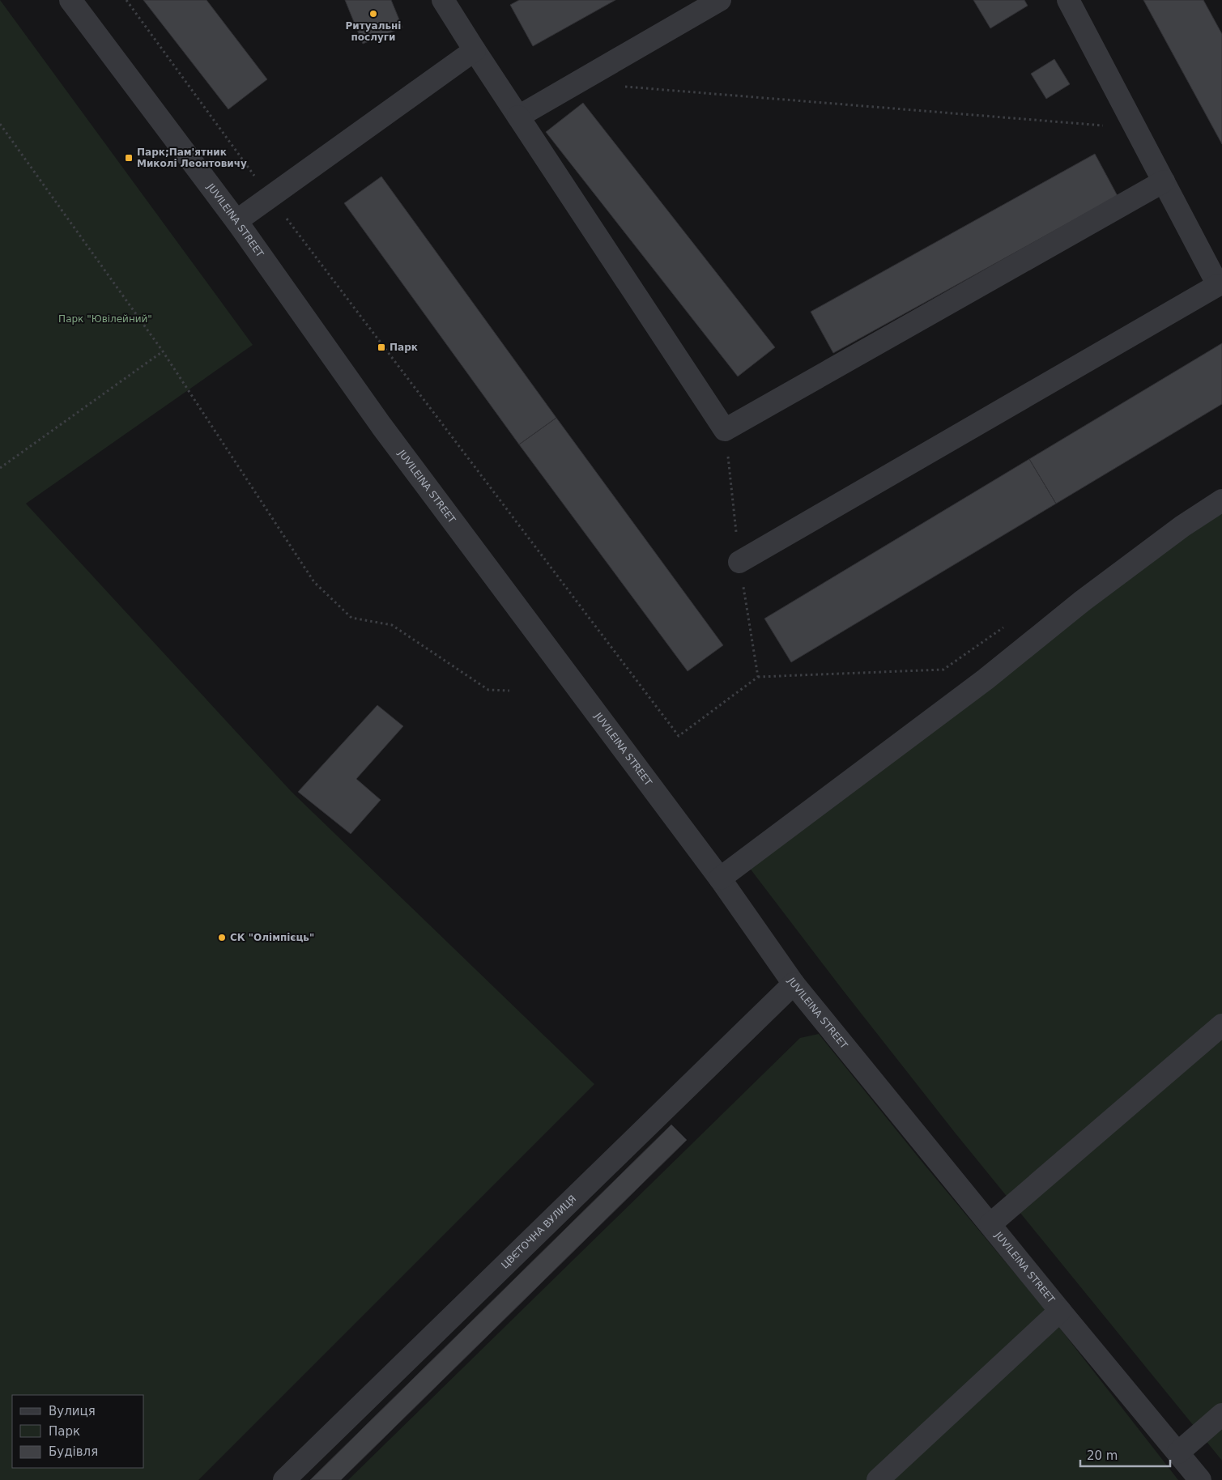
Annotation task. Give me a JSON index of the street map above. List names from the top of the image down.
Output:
{
  "streets": {
    "street": ["JUVILEINA STREET", "ЦВЄТОЧНА ВУЛИЦЯ"]
  },
  "crossings": [
    ["JUVILEINA STREET", "ЦВЄТОЧНА ВУЛИЦЯ"]
  ],
  "parks": ["Парк \"Ювілейний\""],
  "places": {
    "other": ["Ритуальні послуги", "СК \"Олімпієць\""],
    "transit": ["Парк;Пам'ятник Миколі Леонтовичу", "Парк"]
  },
  "legend": ["Вулиця", "Парк", "Будівля"],
  "scale_bar": "20 m"
}
